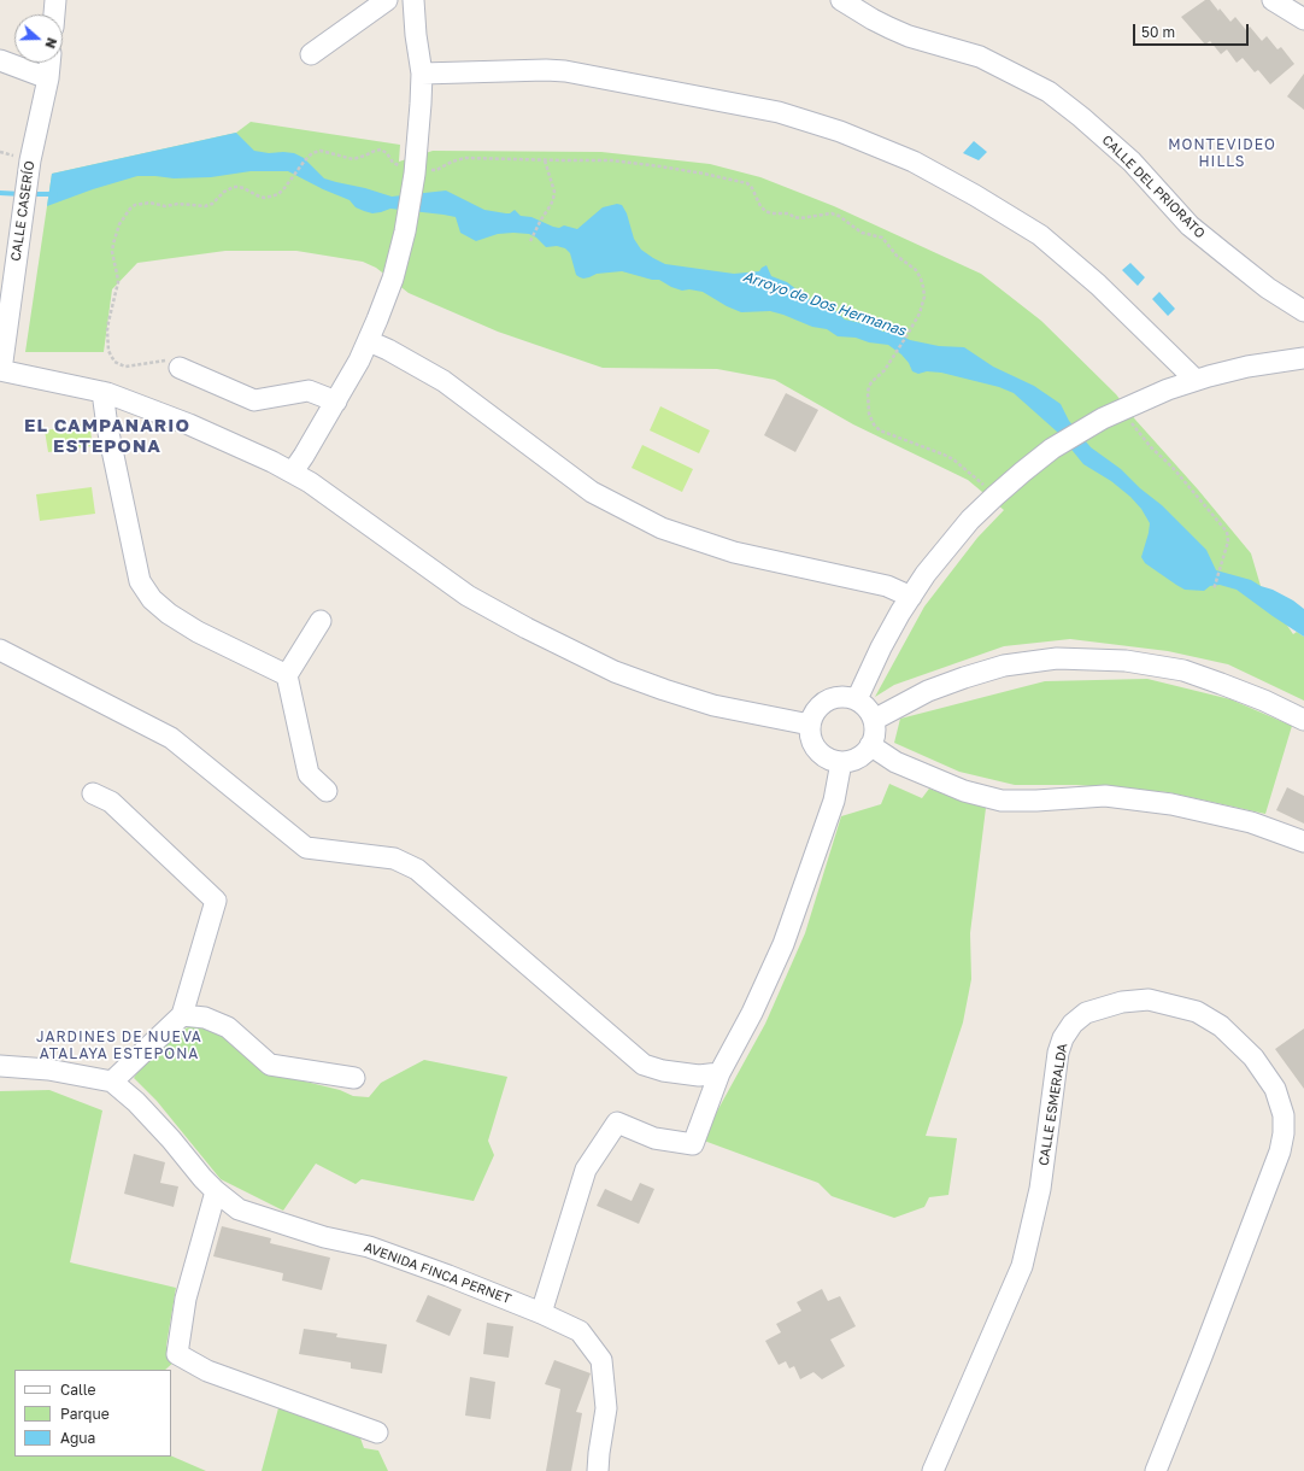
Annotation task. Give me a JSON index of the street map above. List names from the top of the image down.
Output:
{
  "streets": {
    "street": [
      "CALLE DEL PRIORATO",
      "CALLE CASERÍO",
      "CALLE ESMERALDA",
      "AVENIDA FINCA PERNET"
    ]
  },
  "districts": ["MONTEVIDEO HILLS", "EL CAMPANARIO ESTEPONA", "JARDINES DE NUEVA ATALAYA ESTEPONA"],
  "water": ["Arroyo de Dos Hermanas"],
  "legend": ["Calle", "Parque", "Agua"],
  "scale_bar": "50 m",
  "north": "right"
}
